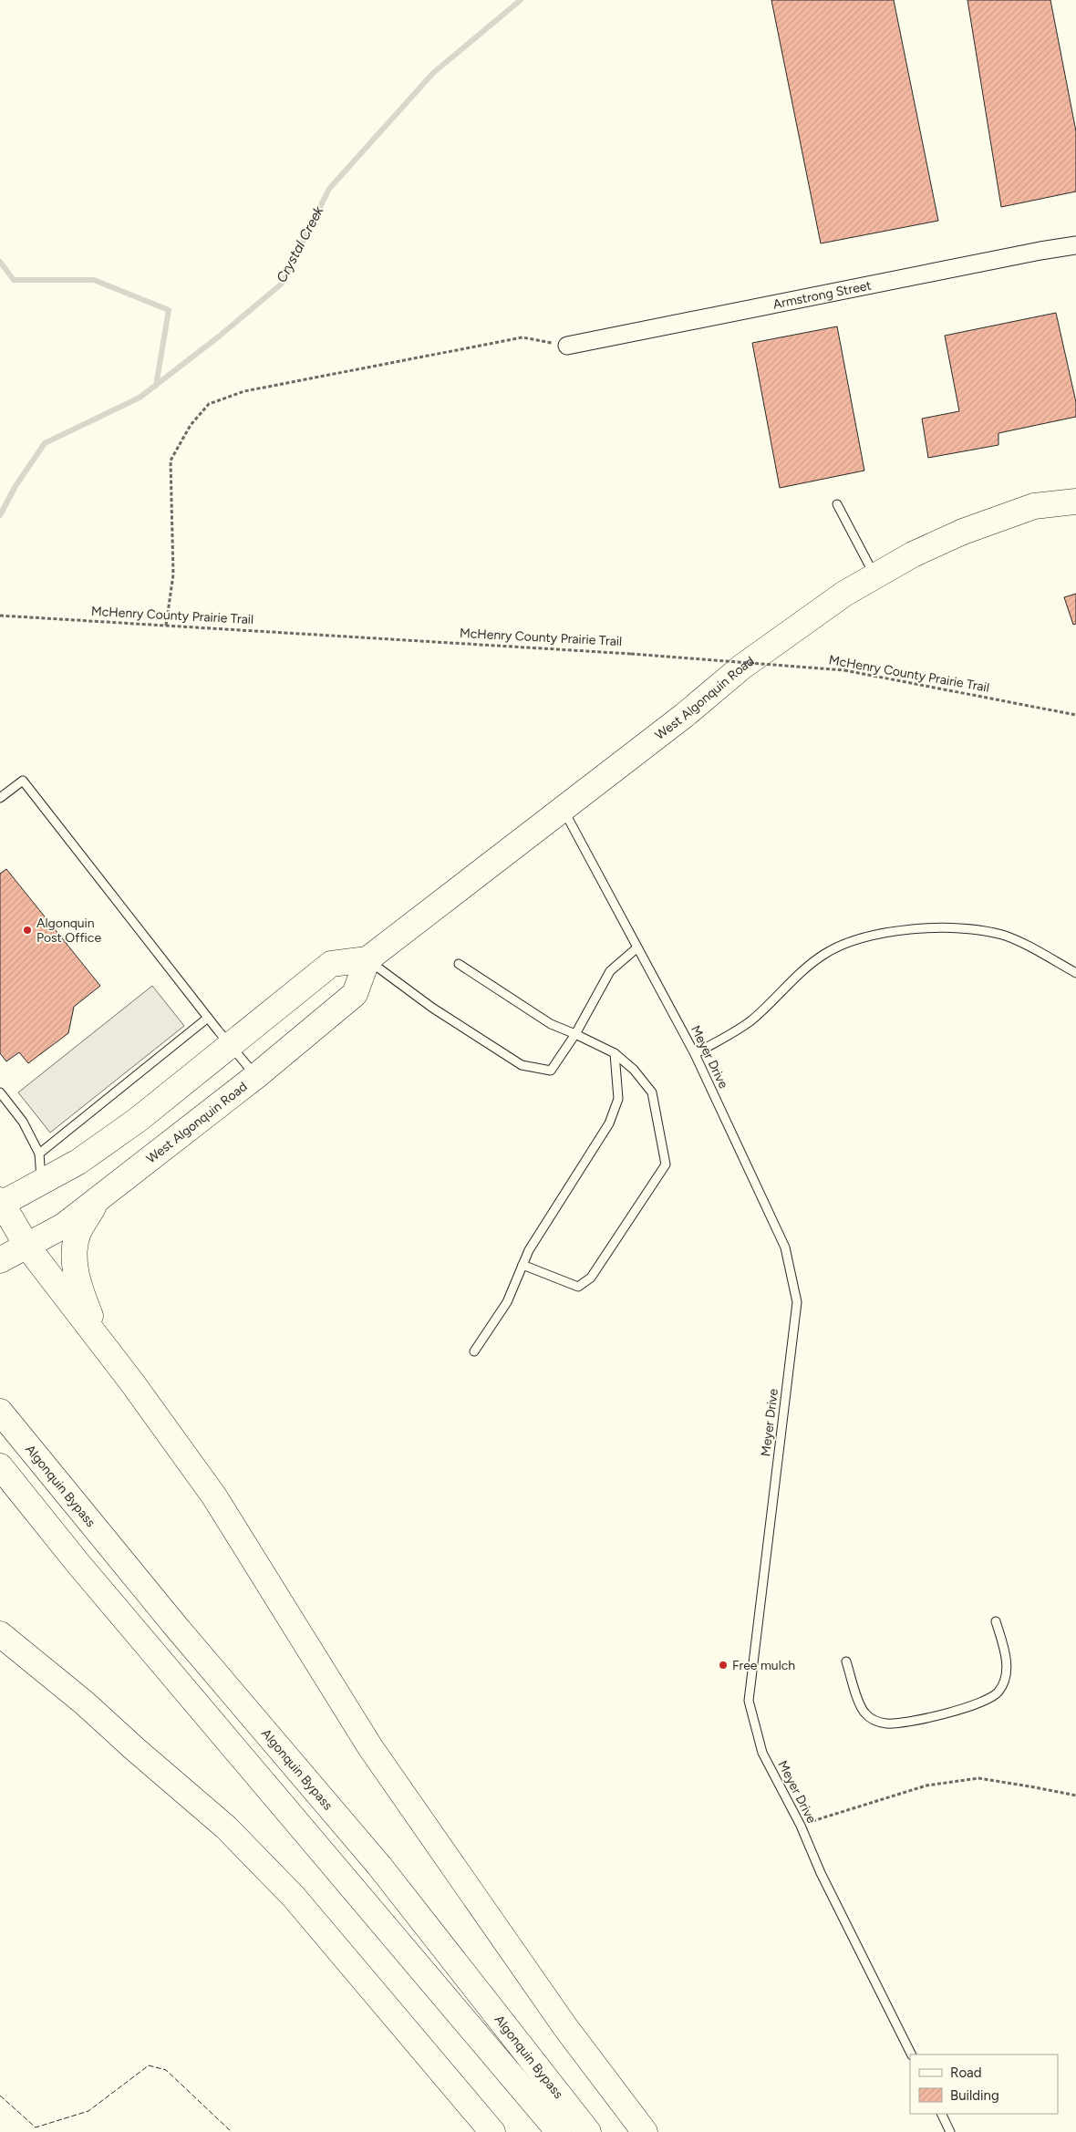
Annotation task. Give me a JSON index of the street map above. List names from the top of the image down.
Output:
{
  "streets": {
    "main road": ["West Algonquin Road", "Algonquin Bypass"],
    "street": ["Armstrong Street"],
    "lane": ["Meyer Drive"],
    "path": ["McHenry County Prairie Trail"]
  },
  "crossings": [
    ["West Algonquin Road", "Meyer Drive"]
  ],
  "water": ["Crystal Creek"],
  "places": ["Algonquin Post Office", "Free mulch"],
  "legend": ["Road", "Building"]
}
